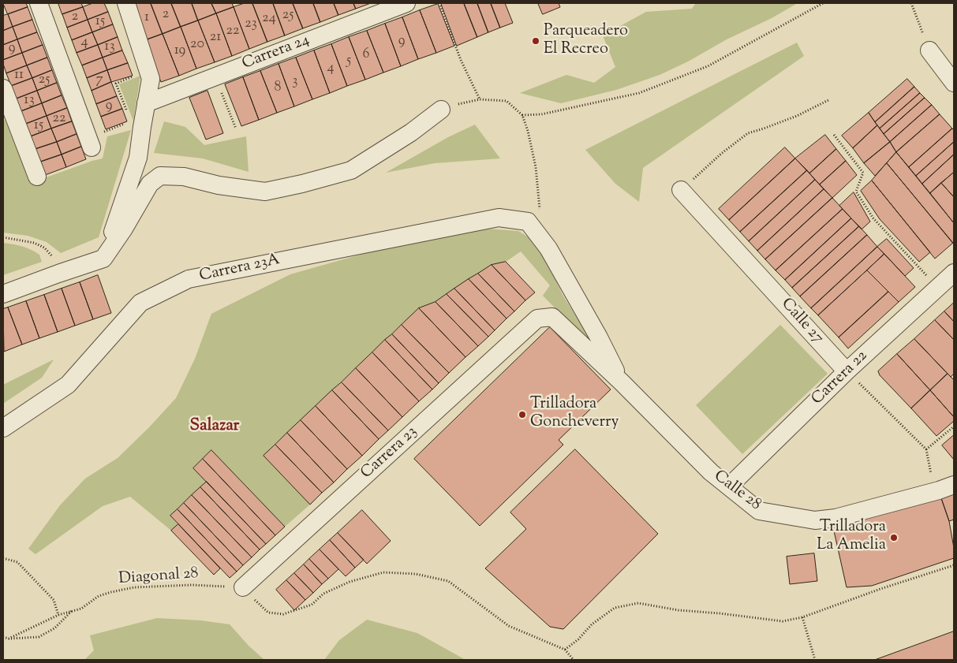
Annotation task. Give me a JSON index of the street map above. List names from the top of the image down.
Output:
{
  "streets": {
    "street": [
      "Carrera 24",
      "Carrera 23A",
      "Calle 27",
      "Carrera 22",
      "Carrera 23",
      "Calle 28"
    ],
    "path": ["Diagonal 28"]
  },
  "crossings": [
    ["Carrera 23A", "Calle 28"],
    ["Calle 27", "Carrera 22"],
    ["Carrera 22", "Calle 28"],
    ["Carrera 23", "Calle 28"],
    ["Carrera 23", "Diagonal 28"]
  ],
  "districts": ["Salazar"],
  "places": ["Parqueadero El Recreo", "Trilladora Goncheverry", "Trilladora La Amelia"],
  "house_numbers": [
    "2",
    "25",
    "2",
    "1",
    "24",
    "15",
    "23",
    "22",
    "21",
    "9",
    "4",
    "20",
    "13",
    "9",
    "19",
    "6",
    "5",
    "4",
    "11",
    "25",
    "7",
    "3",
    "8",
    "13",
    "9",
    "22",
    "15"
  ]
}
